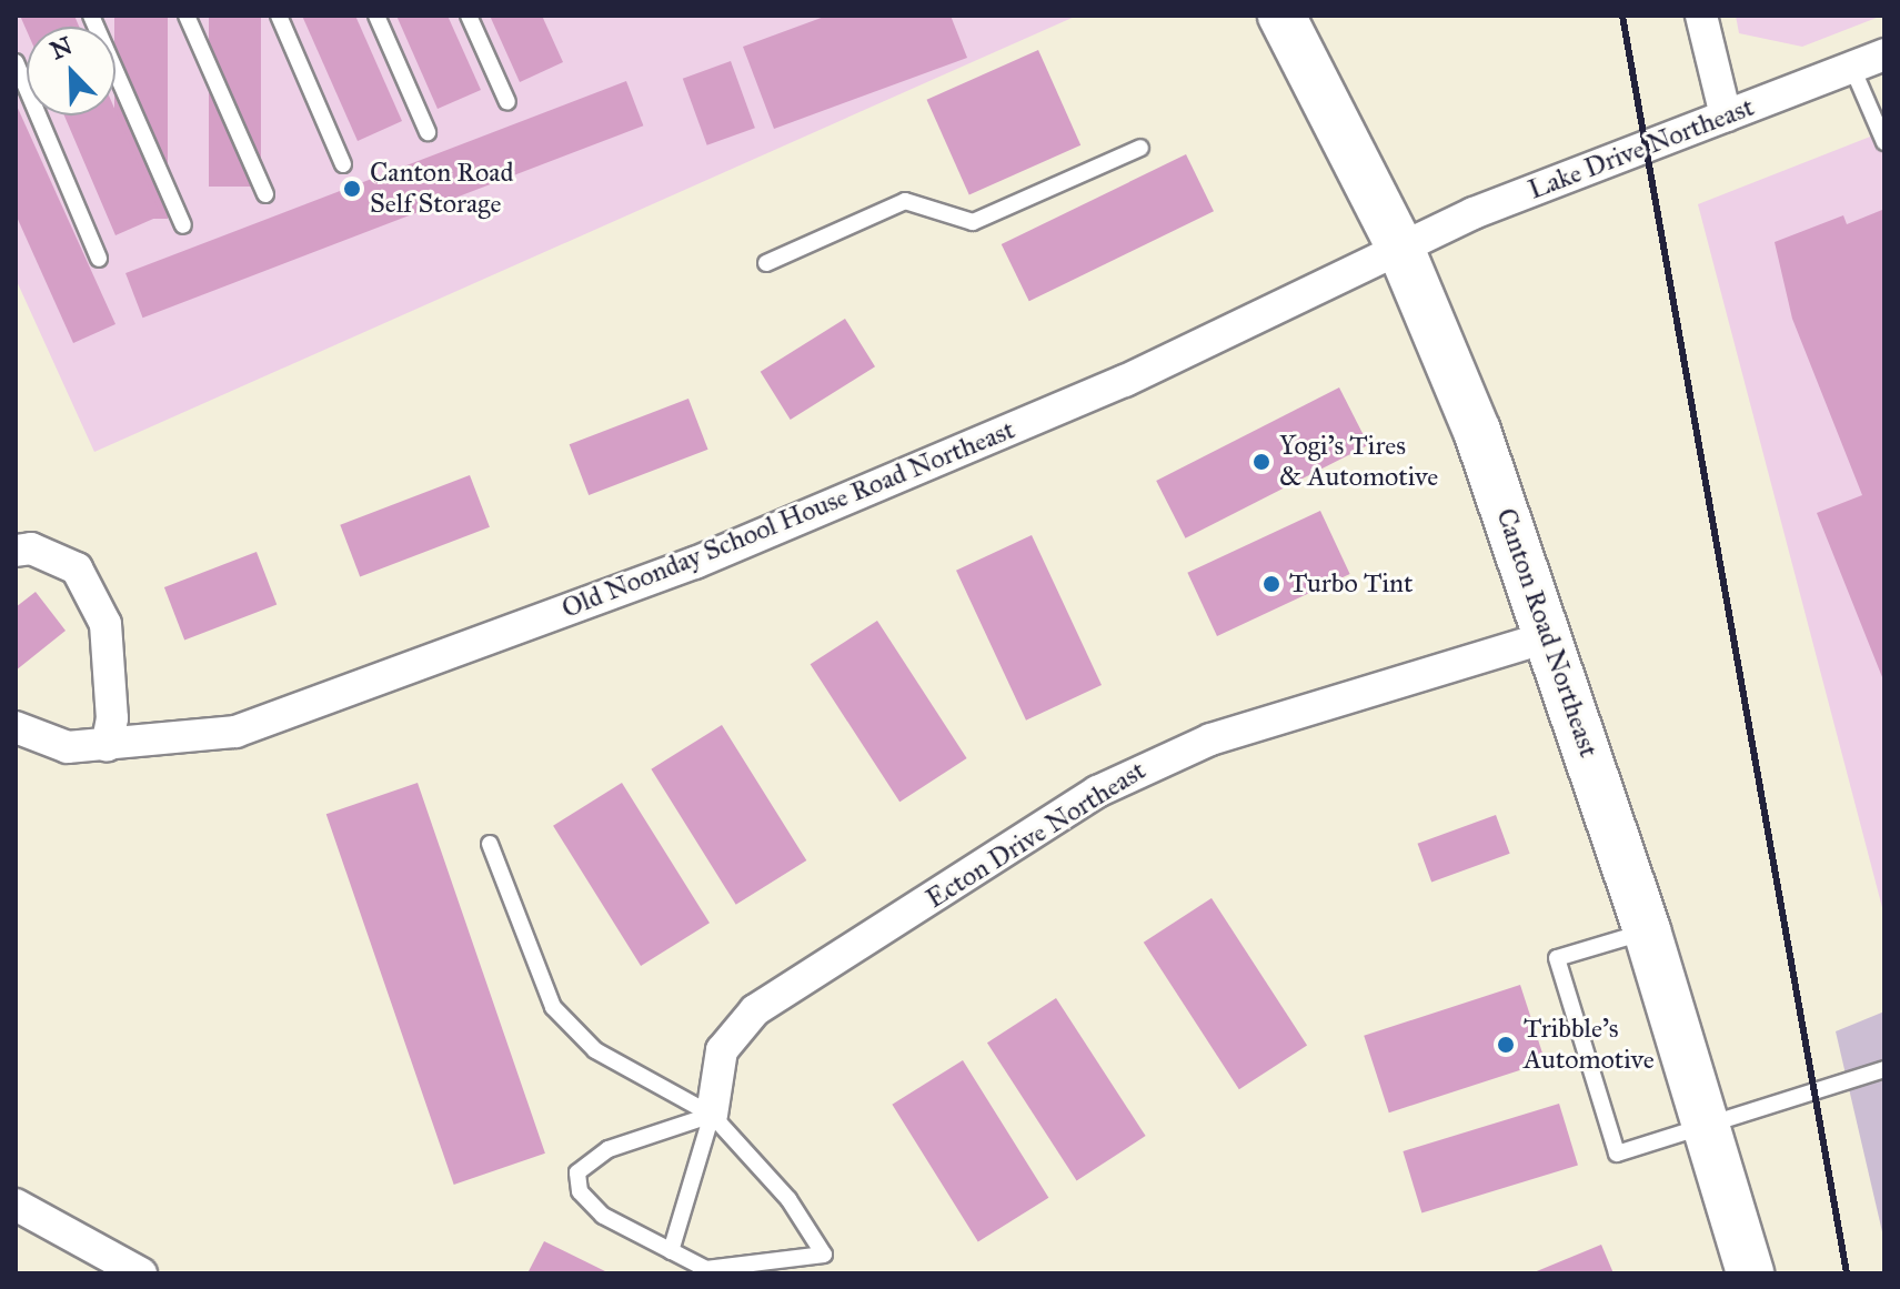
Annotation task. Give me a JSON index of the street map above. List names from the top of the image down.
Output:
{
  "streets": {
    "main road": ["Canton Road Northeast"],
    "street": ["Lake Drive Northeast", "Old Noonday School House Road Northeast", "Ecton Drive Northeast"]
  },
  "crossings": [
    ["Lake Drive Northeast", "Old Noonday School House Road Northeast"],
    ["Lake Drive Northeast", "Canton Road Northeast"],
    ["Old Noonday School House Road Northeast", "Canton Road Northeast"],
    ["Canton Road Northeast", "Ecton Drive Northeast"]
  ],
  "places": [
    "Canton Road Self Storage",
    "Yogi's Tires & Automotive",
    "Turbo Tint",
    "Tribble's Automotive"
  ],
  "north": "top left"
}
